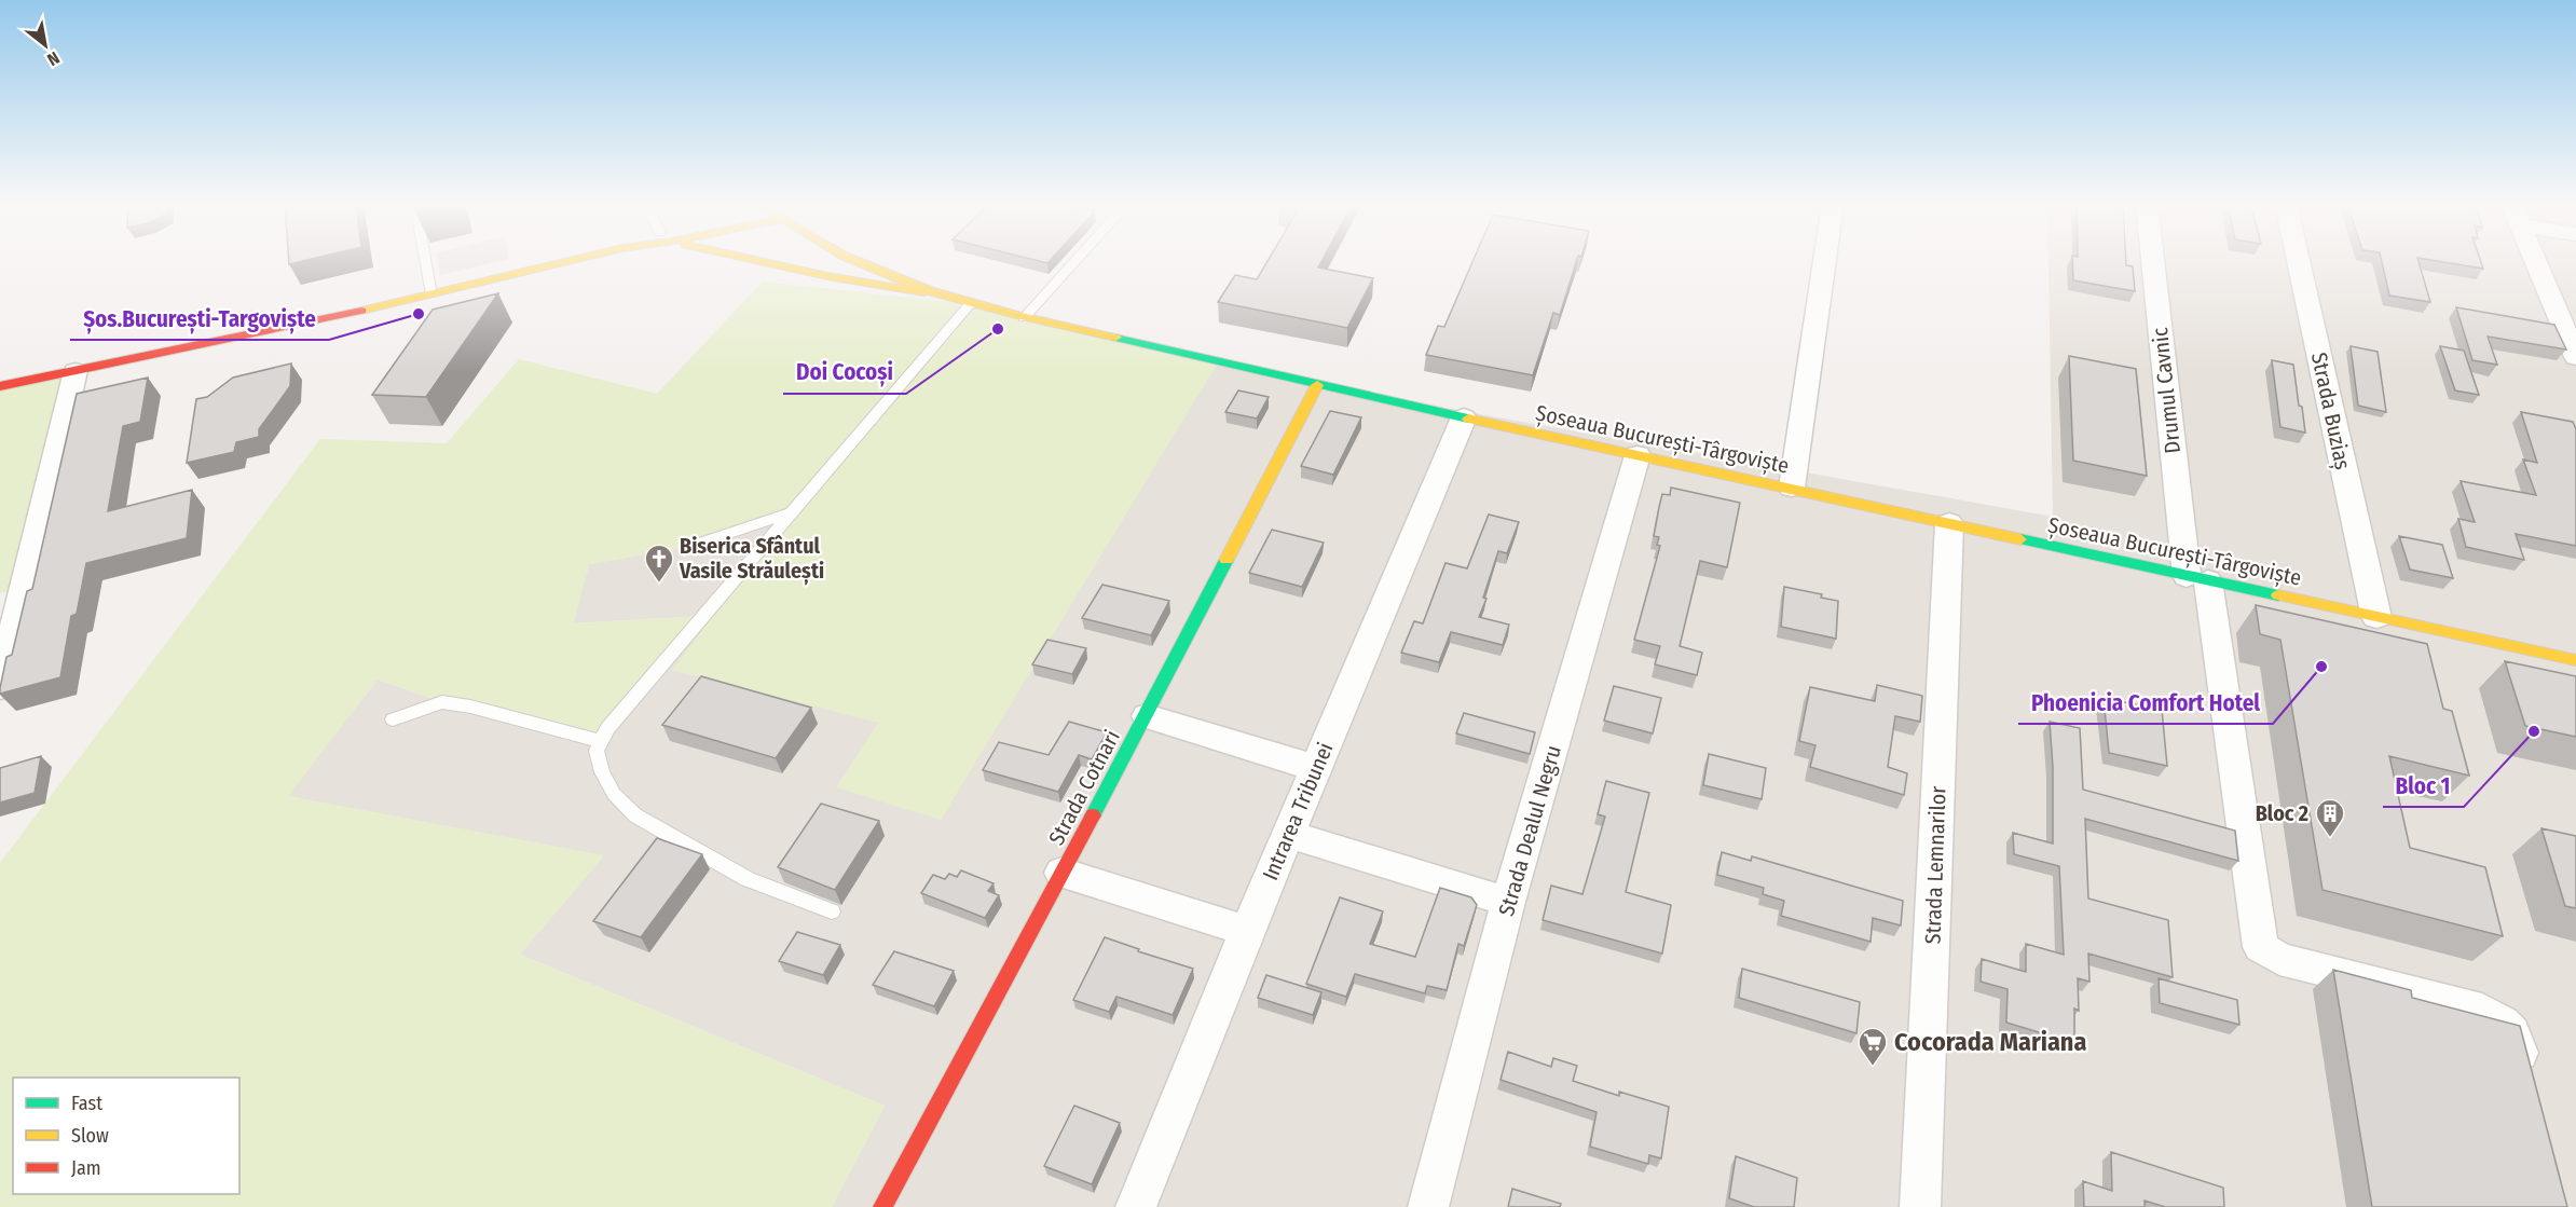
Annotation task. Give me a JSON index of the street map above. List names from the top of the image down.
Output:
{
  "streets": {
    "main road": ["Șoseaua București-Târgoviște", "Strada Cotnari"],
    "street": [
      "Drumul Cavnic",
      "Strada Buziaș",
      "Intrarea Tribunei",
      "Strada Dealul Negru",
      "Strada Lemnarilor"
    ]
  },
  "crossings": [
    ["Drumul Cavnic", "Șoseaua București-Târgoviște"],
    ["Strada Buziaș", "Șoseaua București-Târgoviște"],
    ["Șoseaua București-Târgoviște", "Strada Cotnari"],
    ["Șoseaua București-Târgoviște", "Intrarea Tribunei"],
    ["Șoseaua București-Târgoviște", "Strada Dealul Negru"],
    ["Șoseaua București-Târgoviște", "Strada Lemnarilor"]
  ],
  "places": {
    "other": [
      "Șos.București-Targoviște",
      "Doi Cocoși",
      "Phoenicia Comfort Hotel",
      "Bloc 1"
    ],
    "church": ["Biserica Sfântul Vasile Străulești"],
    "building": ["Bloc 2"],
    "supermarket": ["Cocorada Mariana"]
  },
  "legend": ["Fast", "Slow", "Jam"],
  "north": "bottom right"
}
